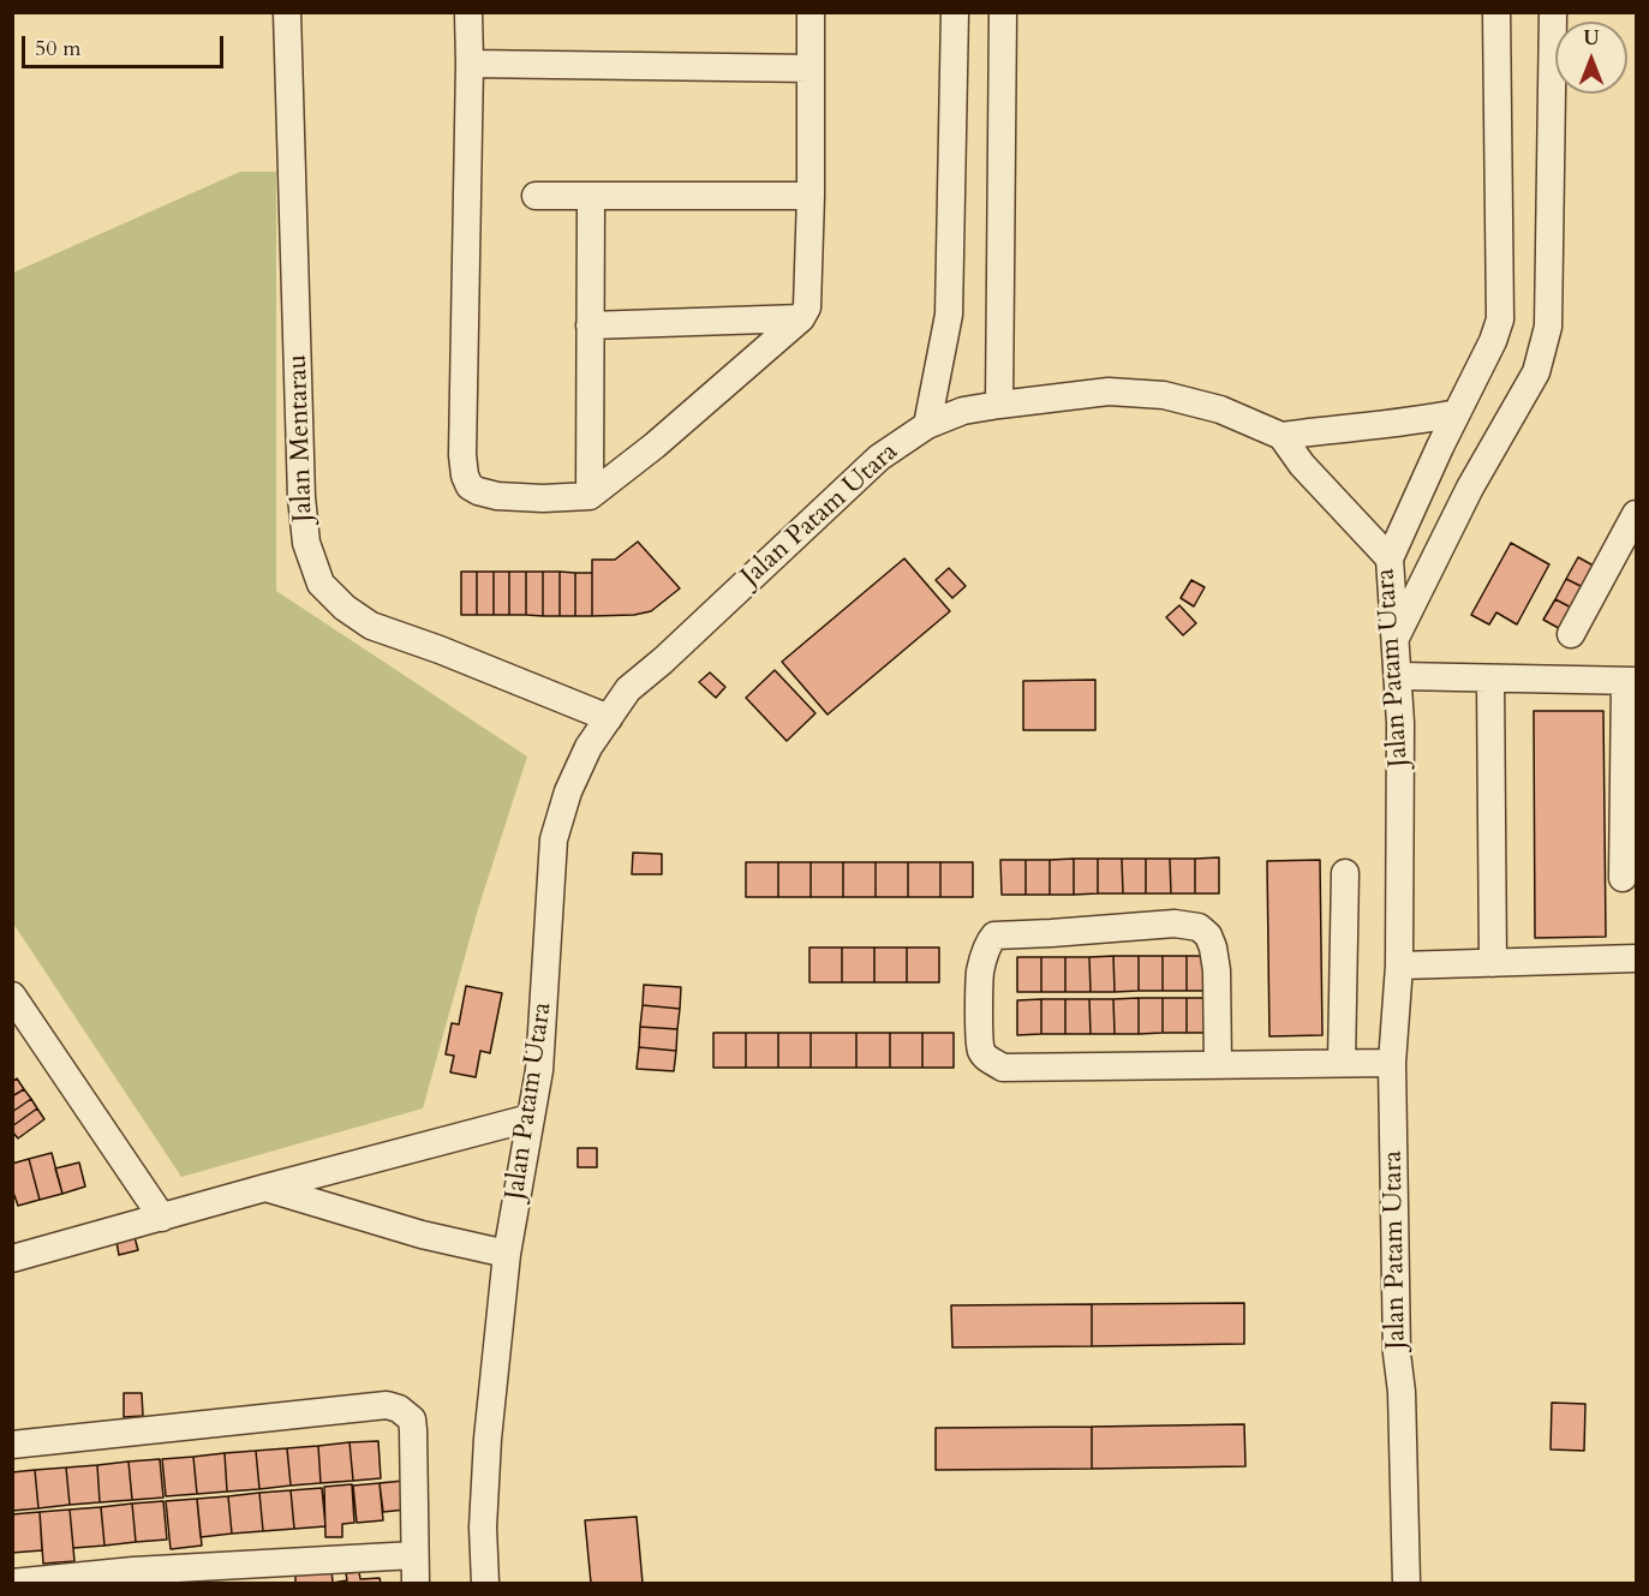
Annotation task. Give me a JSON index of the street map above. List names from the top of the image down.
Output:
{
  "streets": {
    "street": ["Jalan Mentarau", "Jalan Patam Utara"]
  },
  "crossings": [
    ["Jalan Mentarau", "Jalan Patam Utara"]
  ],
  "scale_bar": "50 m",
  "north": "top"
}
